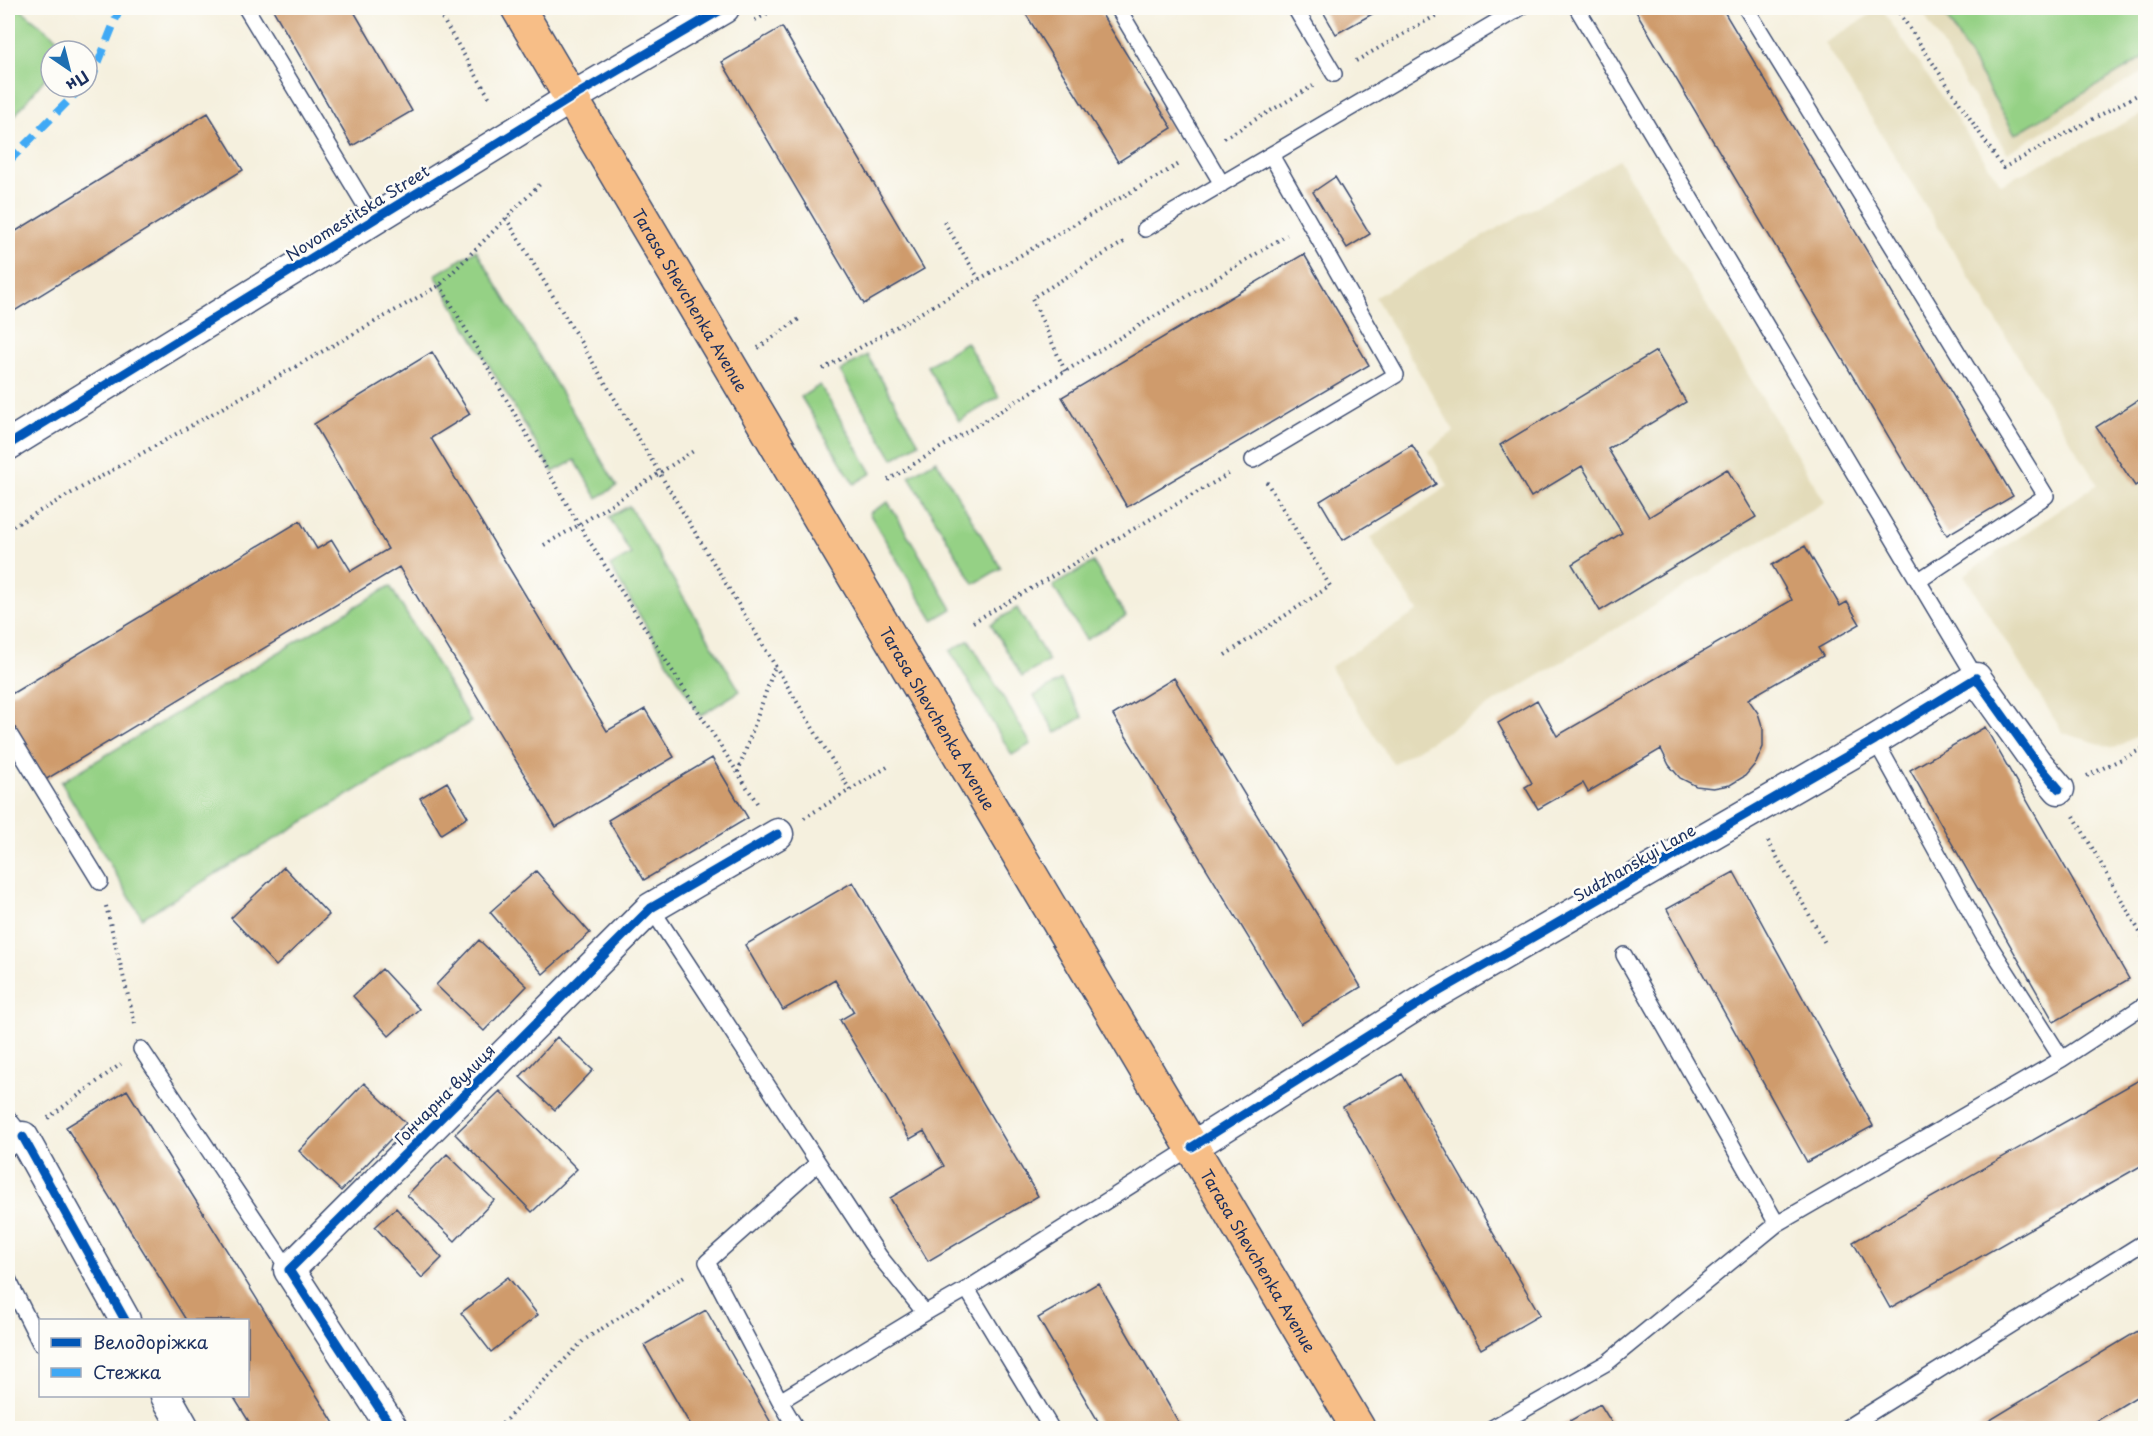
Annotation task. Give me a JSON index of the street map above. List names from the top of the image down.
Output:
{
  "streets": {
    "main road": ["Tarasa Shevchenka Avenue"],
    "street": ["Novomestitska Street", "Sudzhanskyi Lane", "Гончарна вулиця"]
  },
  "crossings": [
    ["Novomestitska Street", "Tarasa Shevchenka Avenue"],
    ["Tarasa Shevchenka Avenue", "Sudzhanskyi Lane"]
  ],
  "legend": ["Велодоріжка", "Стежка"],
  "north": "bottom right"
}
